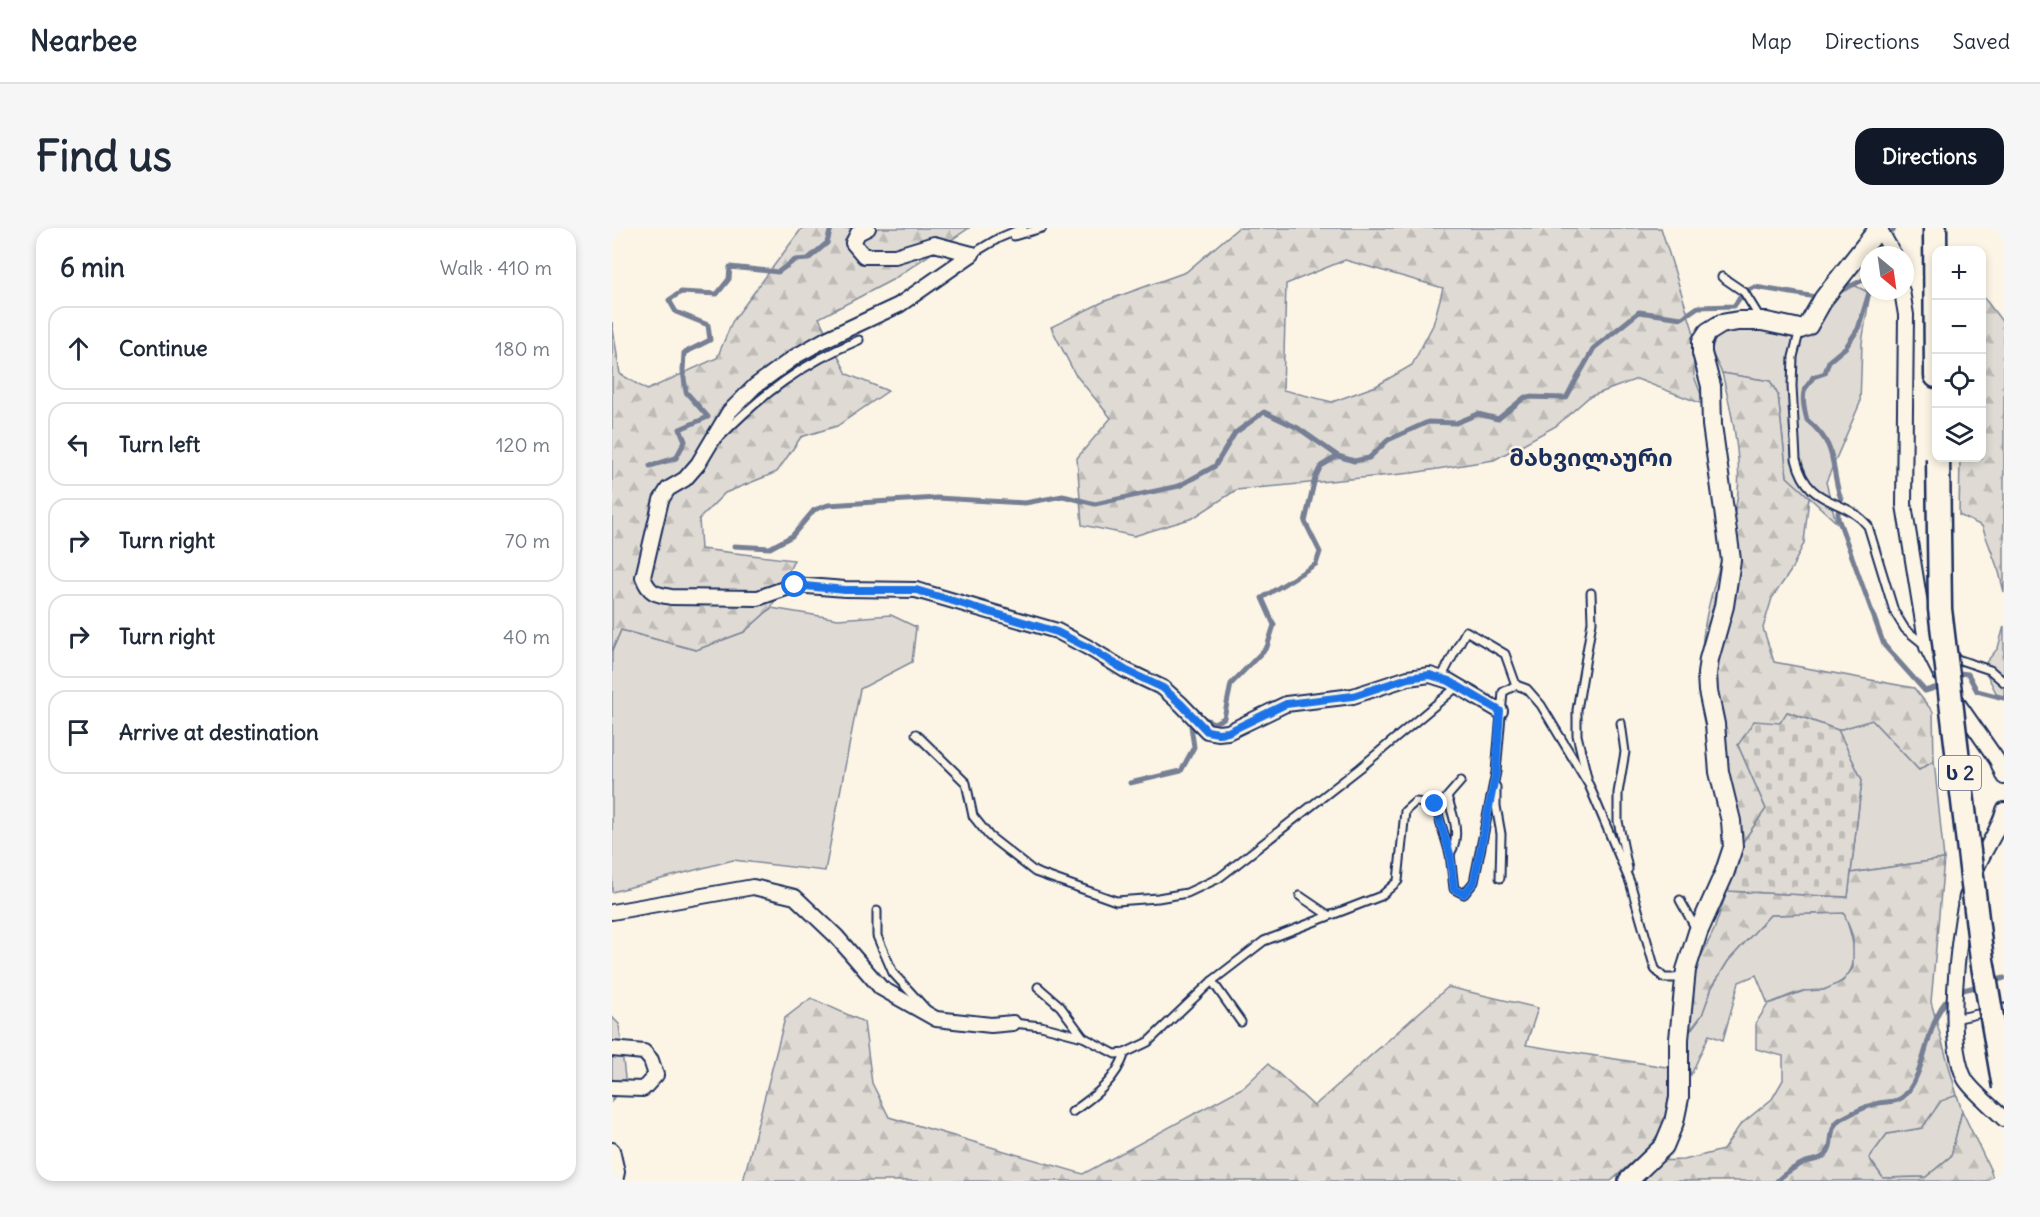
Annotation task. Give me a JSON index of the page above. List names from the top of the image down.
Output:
{
  "streets": {
    "highway": ["ს 2"]
  },
  "districts": ["მახვილაური"],
  "north": "bottom right",
  "page": {
    "header": "Nearbee",
    "nav": ["Map", "Directions", "Saved"],
    "buttons": "Directions",
    "title": "Find us",
    "heading": ["6 min", "Walk · 410 m"],
    "map_buttons": ["+", "−"],
    "list": [
      ["Continue", "180 m"],
      ["Turn left", "120 m"],
      ["Turn right", "70 m"],
      ["Turn right", "40 m"],
      "Arrive at destination"
    ]
  }
}
